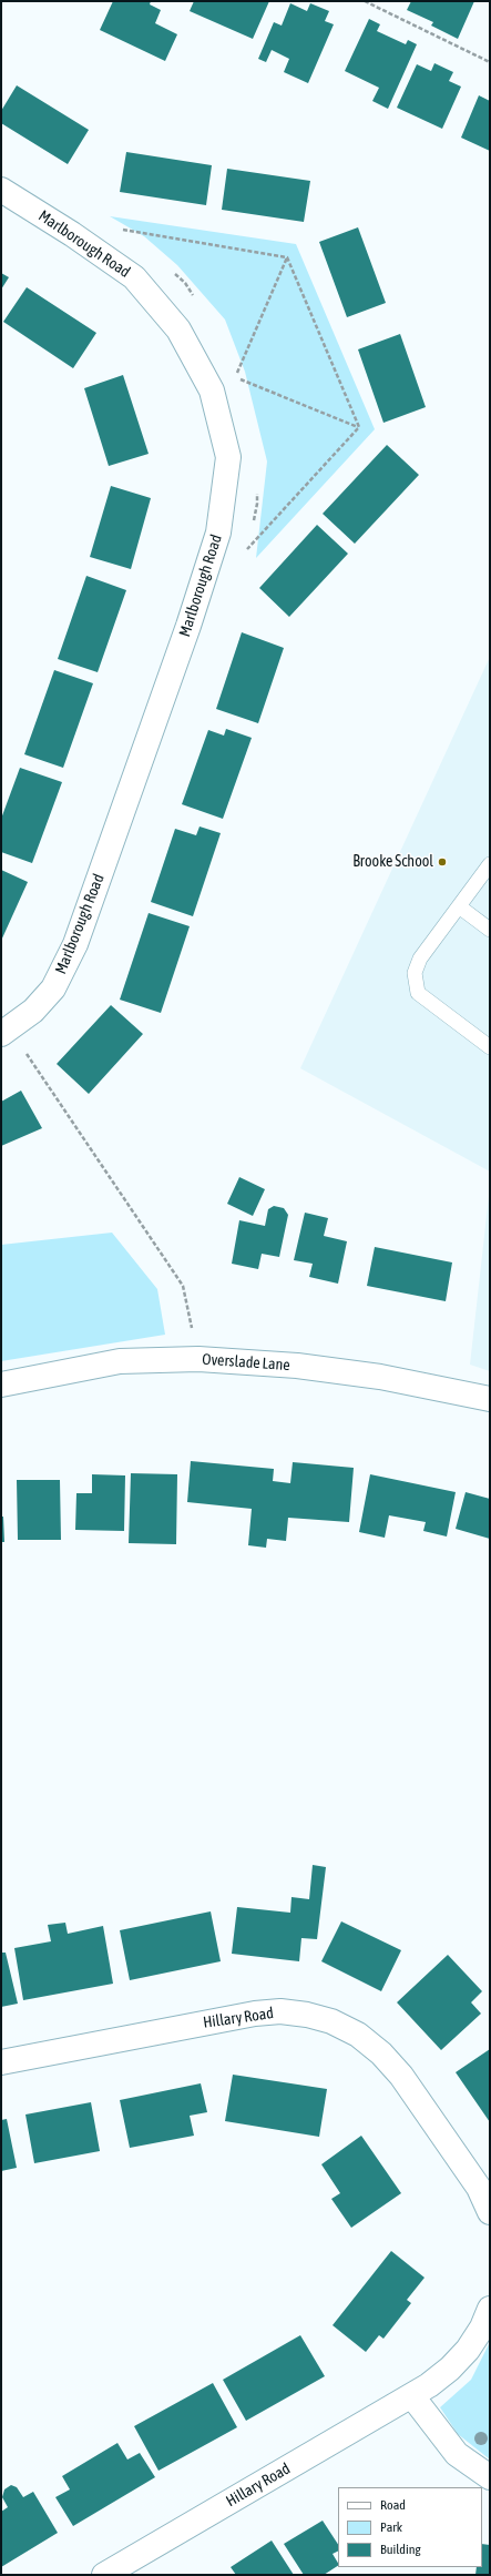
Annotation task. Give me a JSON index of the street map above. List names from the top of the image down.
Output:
{
  "streets": {
    "street": ["Marlborough Road", "Overslade Lane", "Hillary Road"]
  },
  "places": ["Brooke School"],
  "legend": ["Road", "Park", "Building"]
}
